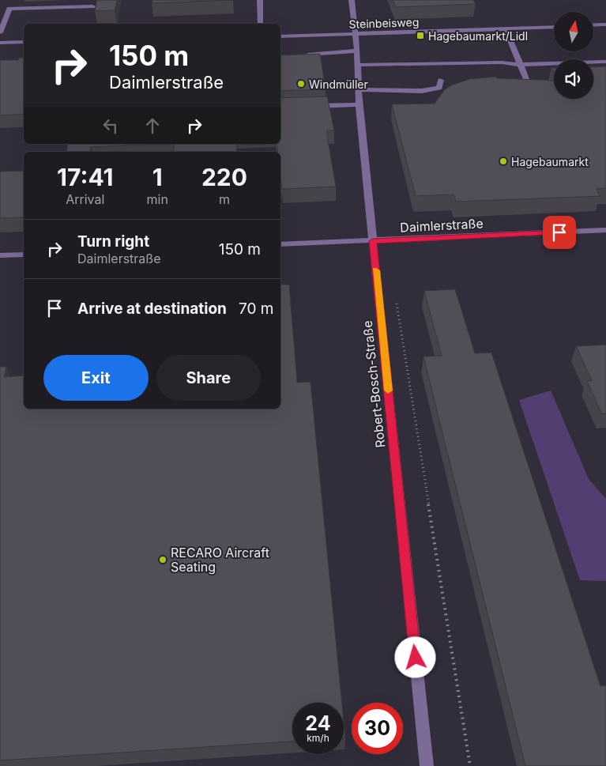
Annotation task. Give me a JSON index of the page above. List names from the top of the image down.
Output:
{
  "streets": {
    "street": ["Steinbeisweg", "Daimlerstraße", "Robert-Bosch-Straße"]
  },
  "crossings": [
    ["Steinbeisweg", "Robert-Bosch-Straße"],
    ["Daimlerstraße", "Robert-Bosch-Straße"]
  ],
  "places": {
    "transit": ["Hagebaumarkt/Lidl"],
    "other": ["Windmüller", "Hagebaumarkt", "RECARO Aircraft Seating"]
  },
  "north": "top",
  "page": {
    "turn": ["150 m", "Daimlerstraße"],
    "eta": [
      "17:41",
      "Arrival",
      "1",
      "min",
      "220",
      "m"
    ],
    "list": [
      {
        "name": "Turn right",
        "note": "Daimlerstraße",
        "value": "150 m"
      },
      {
        "name": "Arrive at destination",
        "value": "70 m"
      }
    ],
    "buttons": ["Exit", "Share"],
    "speed": "24 km/h",
    "limit": "30"
  }
}
